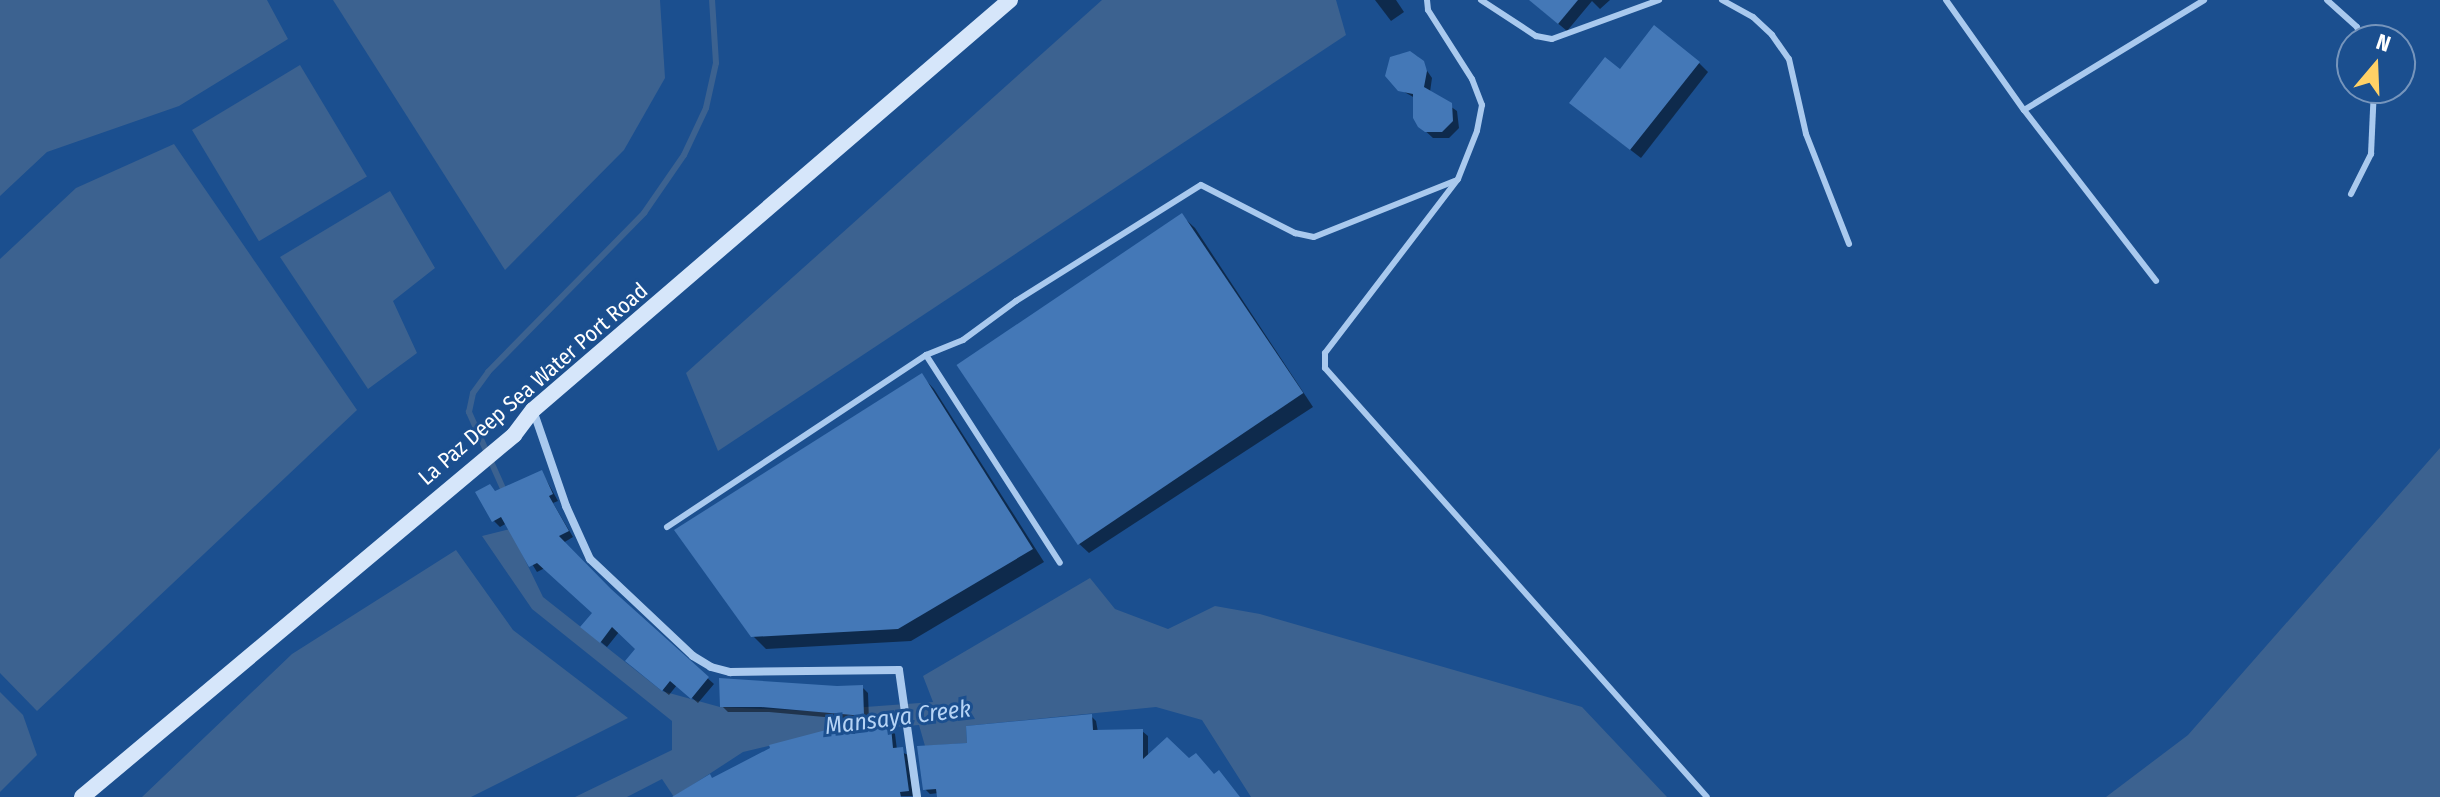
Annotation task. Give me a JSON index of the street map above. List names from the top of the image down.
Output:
{
  "streets": {
    "main road": ["La Paz Deep Sea Water Port Road"]
  },
  "water": ["Mansaya Creek"],
  "north": "top"
}
